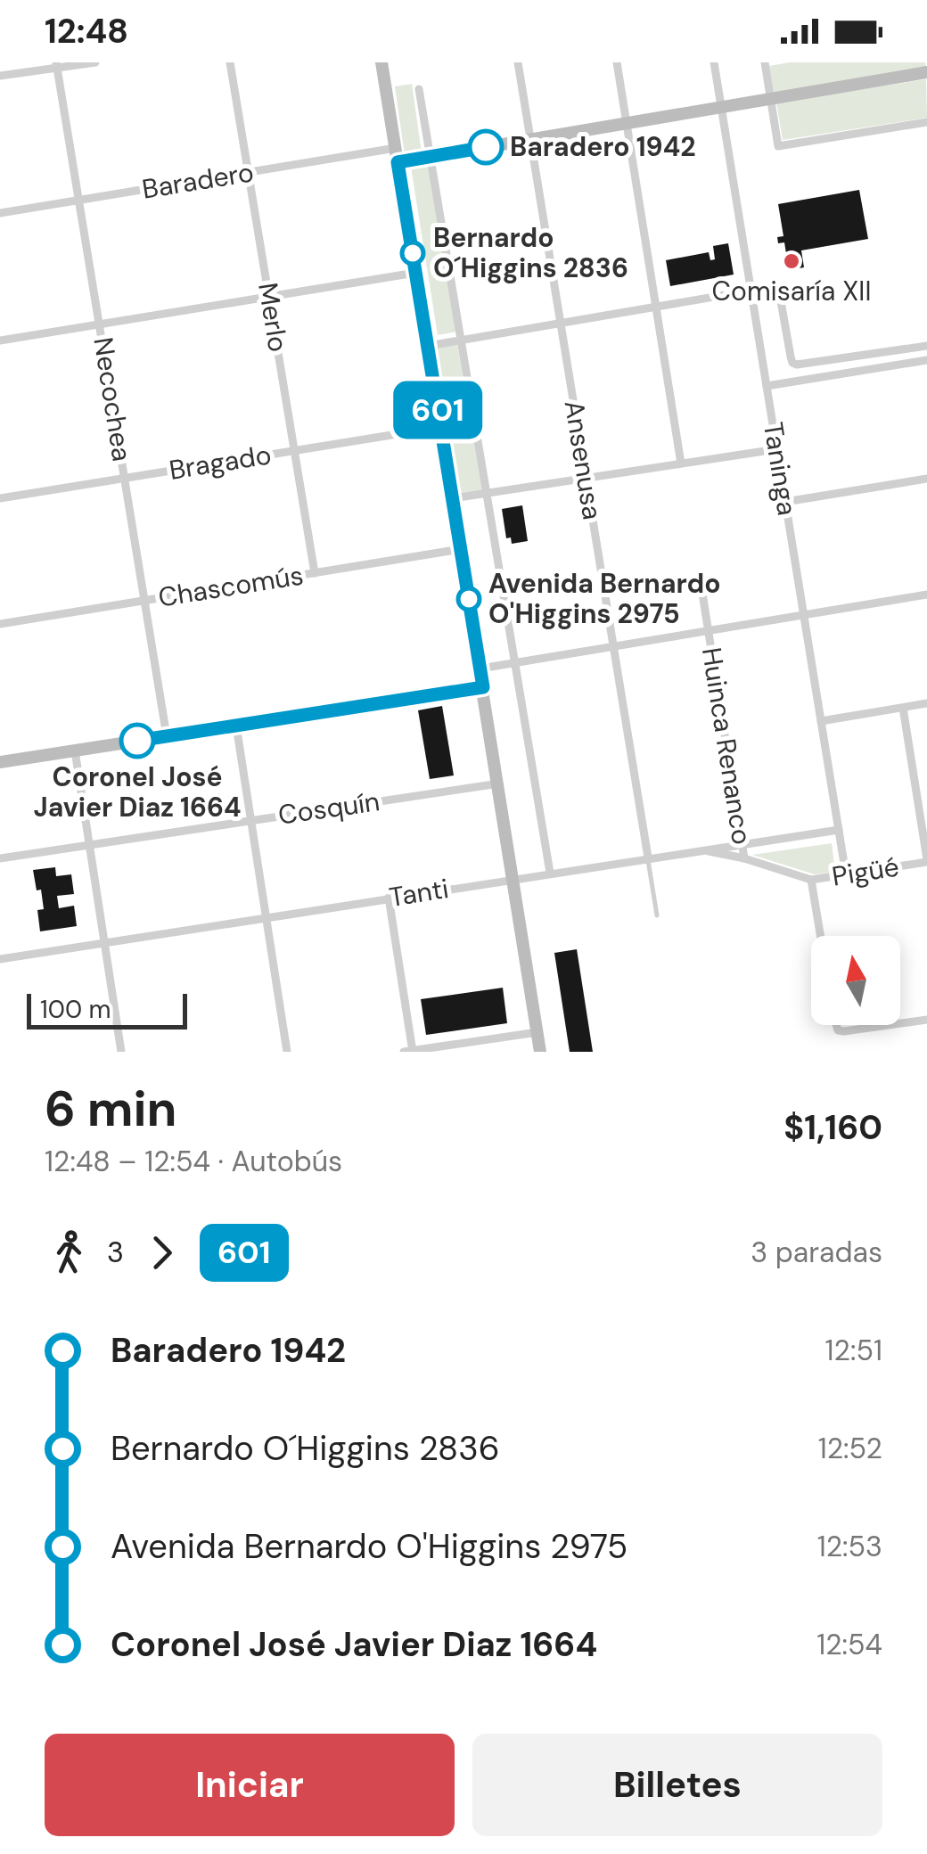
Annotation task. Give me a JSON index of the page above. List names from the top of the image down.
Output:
{
  "streets": {
    "street": [
      "Baradero",
      "Merlo",
      "Necochea",
      "Ansenusa",
      "Bragado",
      "Taninga",
      "Chascomús",
      "Huinca Renanco",
      "Cosquín",
      "Pigüé",
      "Tanti"
    ]
  },
  "crossings": [
    ["Baradero", "Merlo"],
    ["Baradero", "Necochea"],
    ["Merlo", "Bragado"],
    ["Merlo", "Chascomús"],
    ["Necochea", "Bragado"],
    ["Necochea", "Chascomús"],
    ["Ansenusa", "Tanti"],
    ["Taninga", "Pigüé"],
    ["Taninga", "Tanti"],
    ["Huinca Renanco", "Pigüé"],
    ["Huinca Renanco", "Tanti"],
    ["Pigüé", "Tanti"]
  ],
  "places": [
    "Baradero 1942",
    "Bernardo O´Higgins 2836",
    "Comisaría XII",
    "Avenida Bernardo O'Higgins 2975",
    "Coronel José Javier Diaz 1664"
  ],
  "lines": ["bus line 601"],
  "scale_bar": "100 m",
  "north": "top",
  "page": {
    "status": "12:48",
    "on_map": "601",
    "scale": "100 m",
    "heading": ["6 min", "12:48 – 12:54 · Autobús", "$1,160"],
    "legs": ["3", "601", "3 paradas"],
    "list": [
      {
        "name": "Baradero 1942",
        "value": "12:51"
      },
      {
        "name": "Bernardo O´Higgins 2836",
        "value": "12:52"
      },
      {
        "name": "Avenida Bernardo O'Higgins 2975",
        "value": "12:53"
      },
      {
        "name": "Coronel José Javier Diaz 1664",
        "value": "12:54"
      }
    ],
    "buttons": ["Iniciar", "Billetes"]
  }
}
